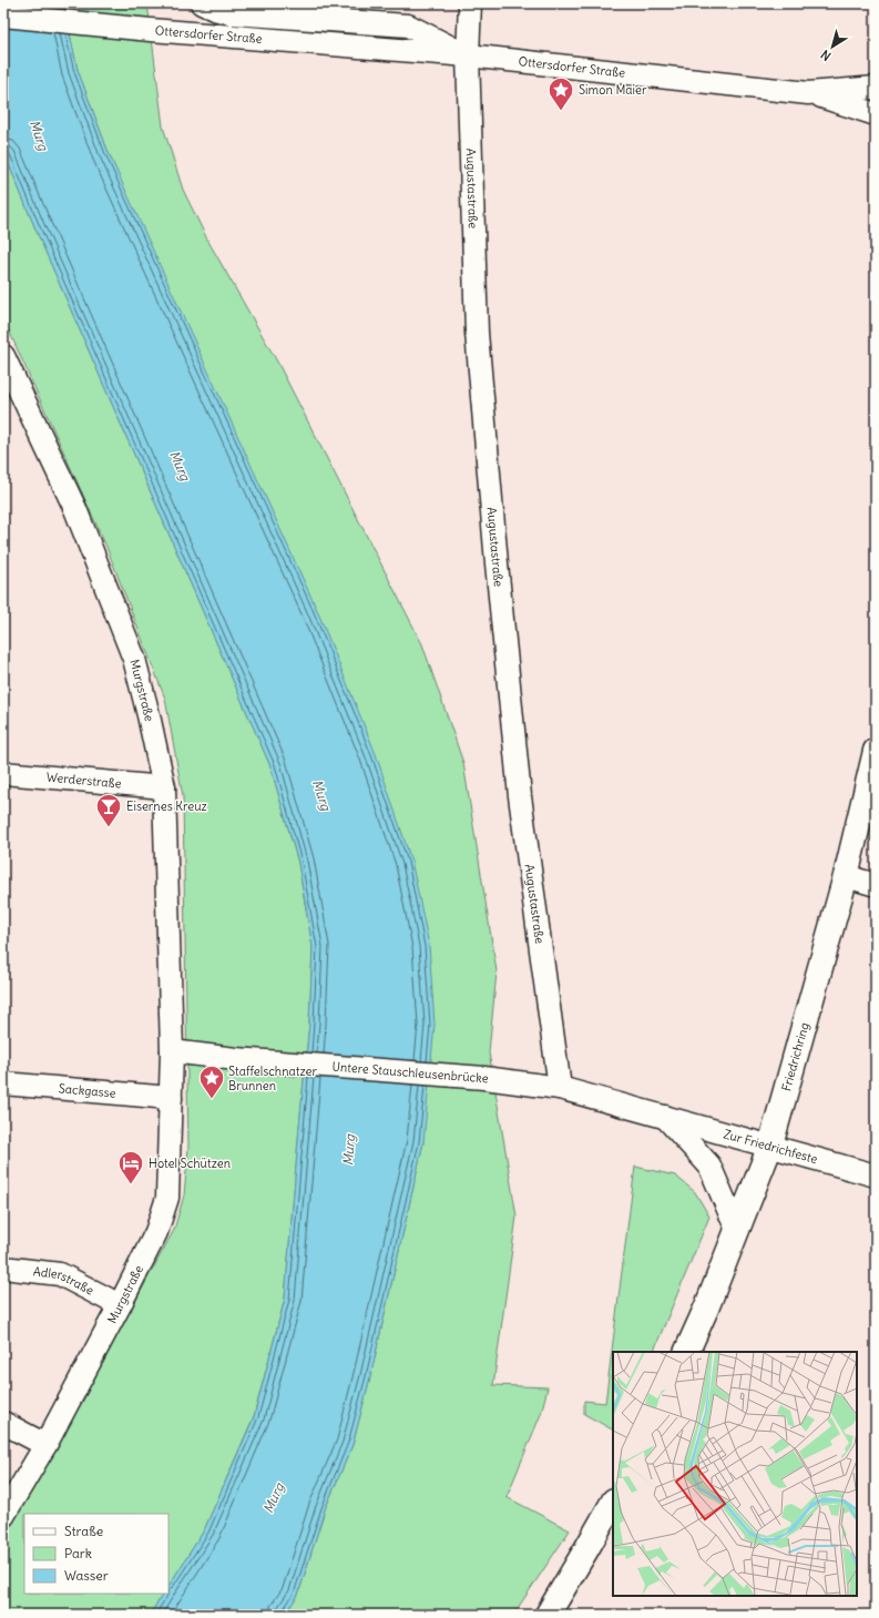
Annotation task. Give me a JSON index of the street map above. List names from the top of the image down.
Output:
{
  "streets": {
    "main road": ["Friedrichring"],
    "street": [
      "Ottersdorfer Straße",
      "Augustastraße",
      "Murgstraße",
      "Werderstraße",
      "Untere Stauschleusenbrücke",
      "Sackgasse",
      "Zur Friedrichfeste",
      "Adlerstraße"
    ]
  },
  "crossings": [
    ["Ottersdorfer Straße", "Augustastraße"],
    ["Augustastraße", "Zur Friedrichfeste"],
    ["Murgstraße", "Werderstraße"],
    ["Murgstraße", "Untere Stauschleusenbrücke"],
    ["Murgstraße", "Sackgasse"],
    ["Murgstraße", "Adlerstraße"],
    ["Friedrichring", "Zur Friedrichfeste"],
    ["Untere Stauschleusenbrücke", "Zur Friedrichfeste"]
  ],
  "water": ["Murg"],
  "places": {
    "place": ["Simon Maier", "Staffelschnatzer Brunnen"],
    "bar": ["Eisernes Kreuz"],
    "hotel": ["Hotel Schützen"]
  },
  "legend": ["Straße", "Park", "Wasser"],
  "north": "bottom left"
}
